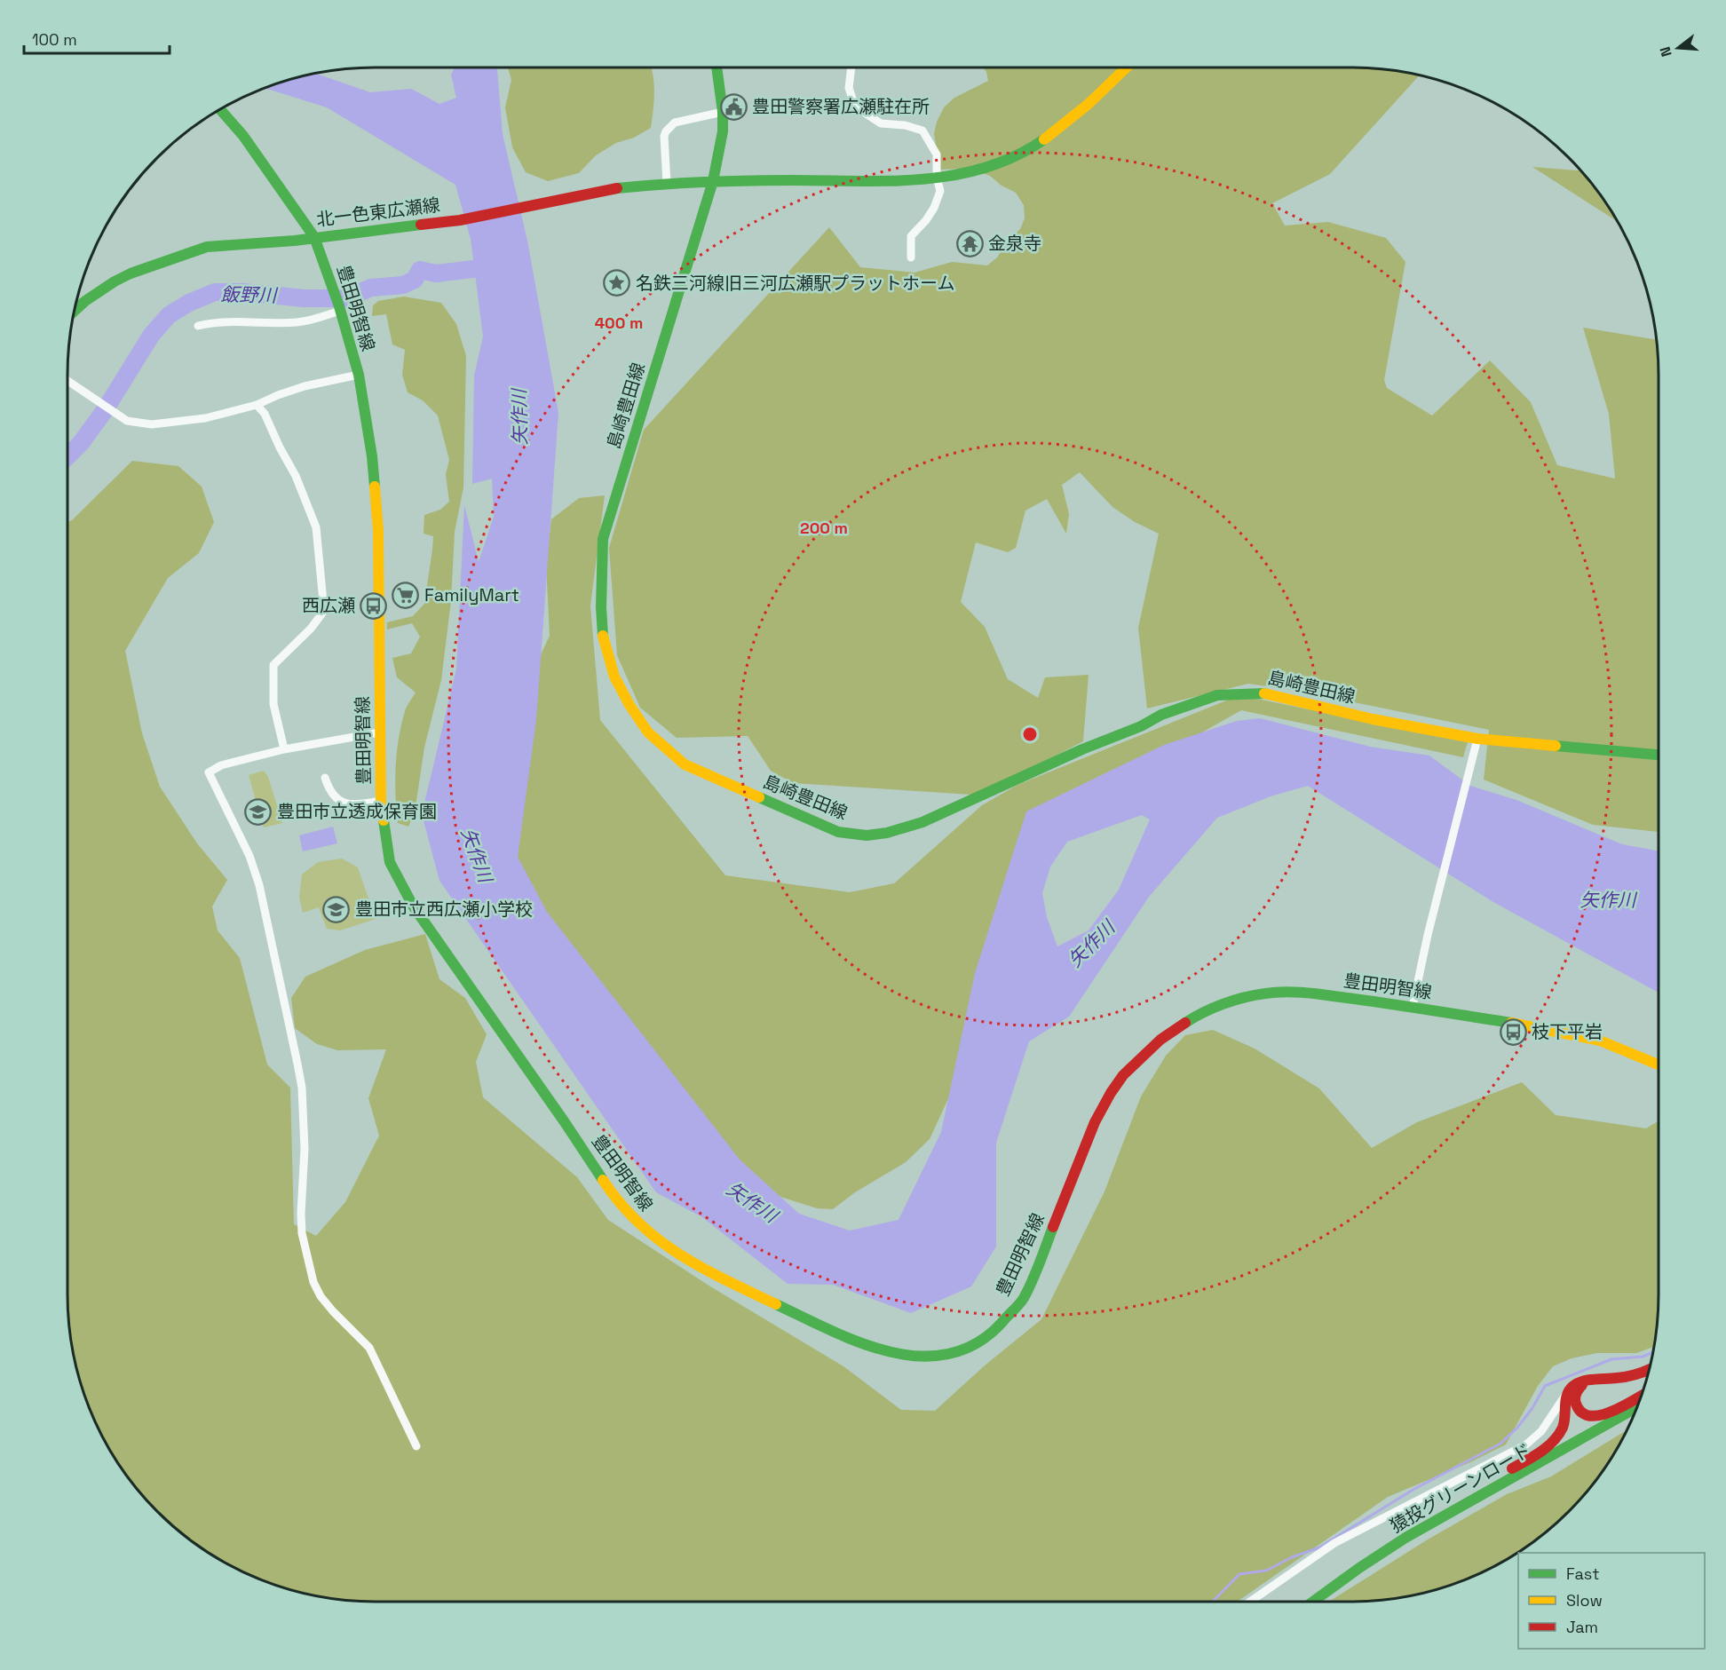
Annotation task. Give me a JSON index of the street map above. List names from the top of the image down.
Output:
{
  "streets": {
    "main road": [
      "北一色東広瀬線",
      "豊田明智線",
      "島崎豊田線",
      "猿投グリーンロード"
    ]
  },
  "crossings": [
    ["北一色東広瀬線", "豊田明智線"],
    ["北一色東広瀬線", "島崎豊田線"]
  ],
  "water": ["飯野川", "矢作川"],
  "places": {
    "public building": ["豊田警察署広瀬駐在所"],
    "temple": ["金泉寺"],
    "place": ["名鉄三河線旧三河広瀬駅プラットホーム"],
    "supermarket": ["FamilyMart"],
    "bus stop": ["西広瀬", "枝下平岩"],
    "school or university": ["豊田市立透成保育園", "豊田市立西広瀬小学校"]
  },
  "legend": ["Fast", "Slow", "Jam"],
  "scale_bar": "100 m",
  "north": "left",
  "rings": ["400 m", "200 m"]
}
